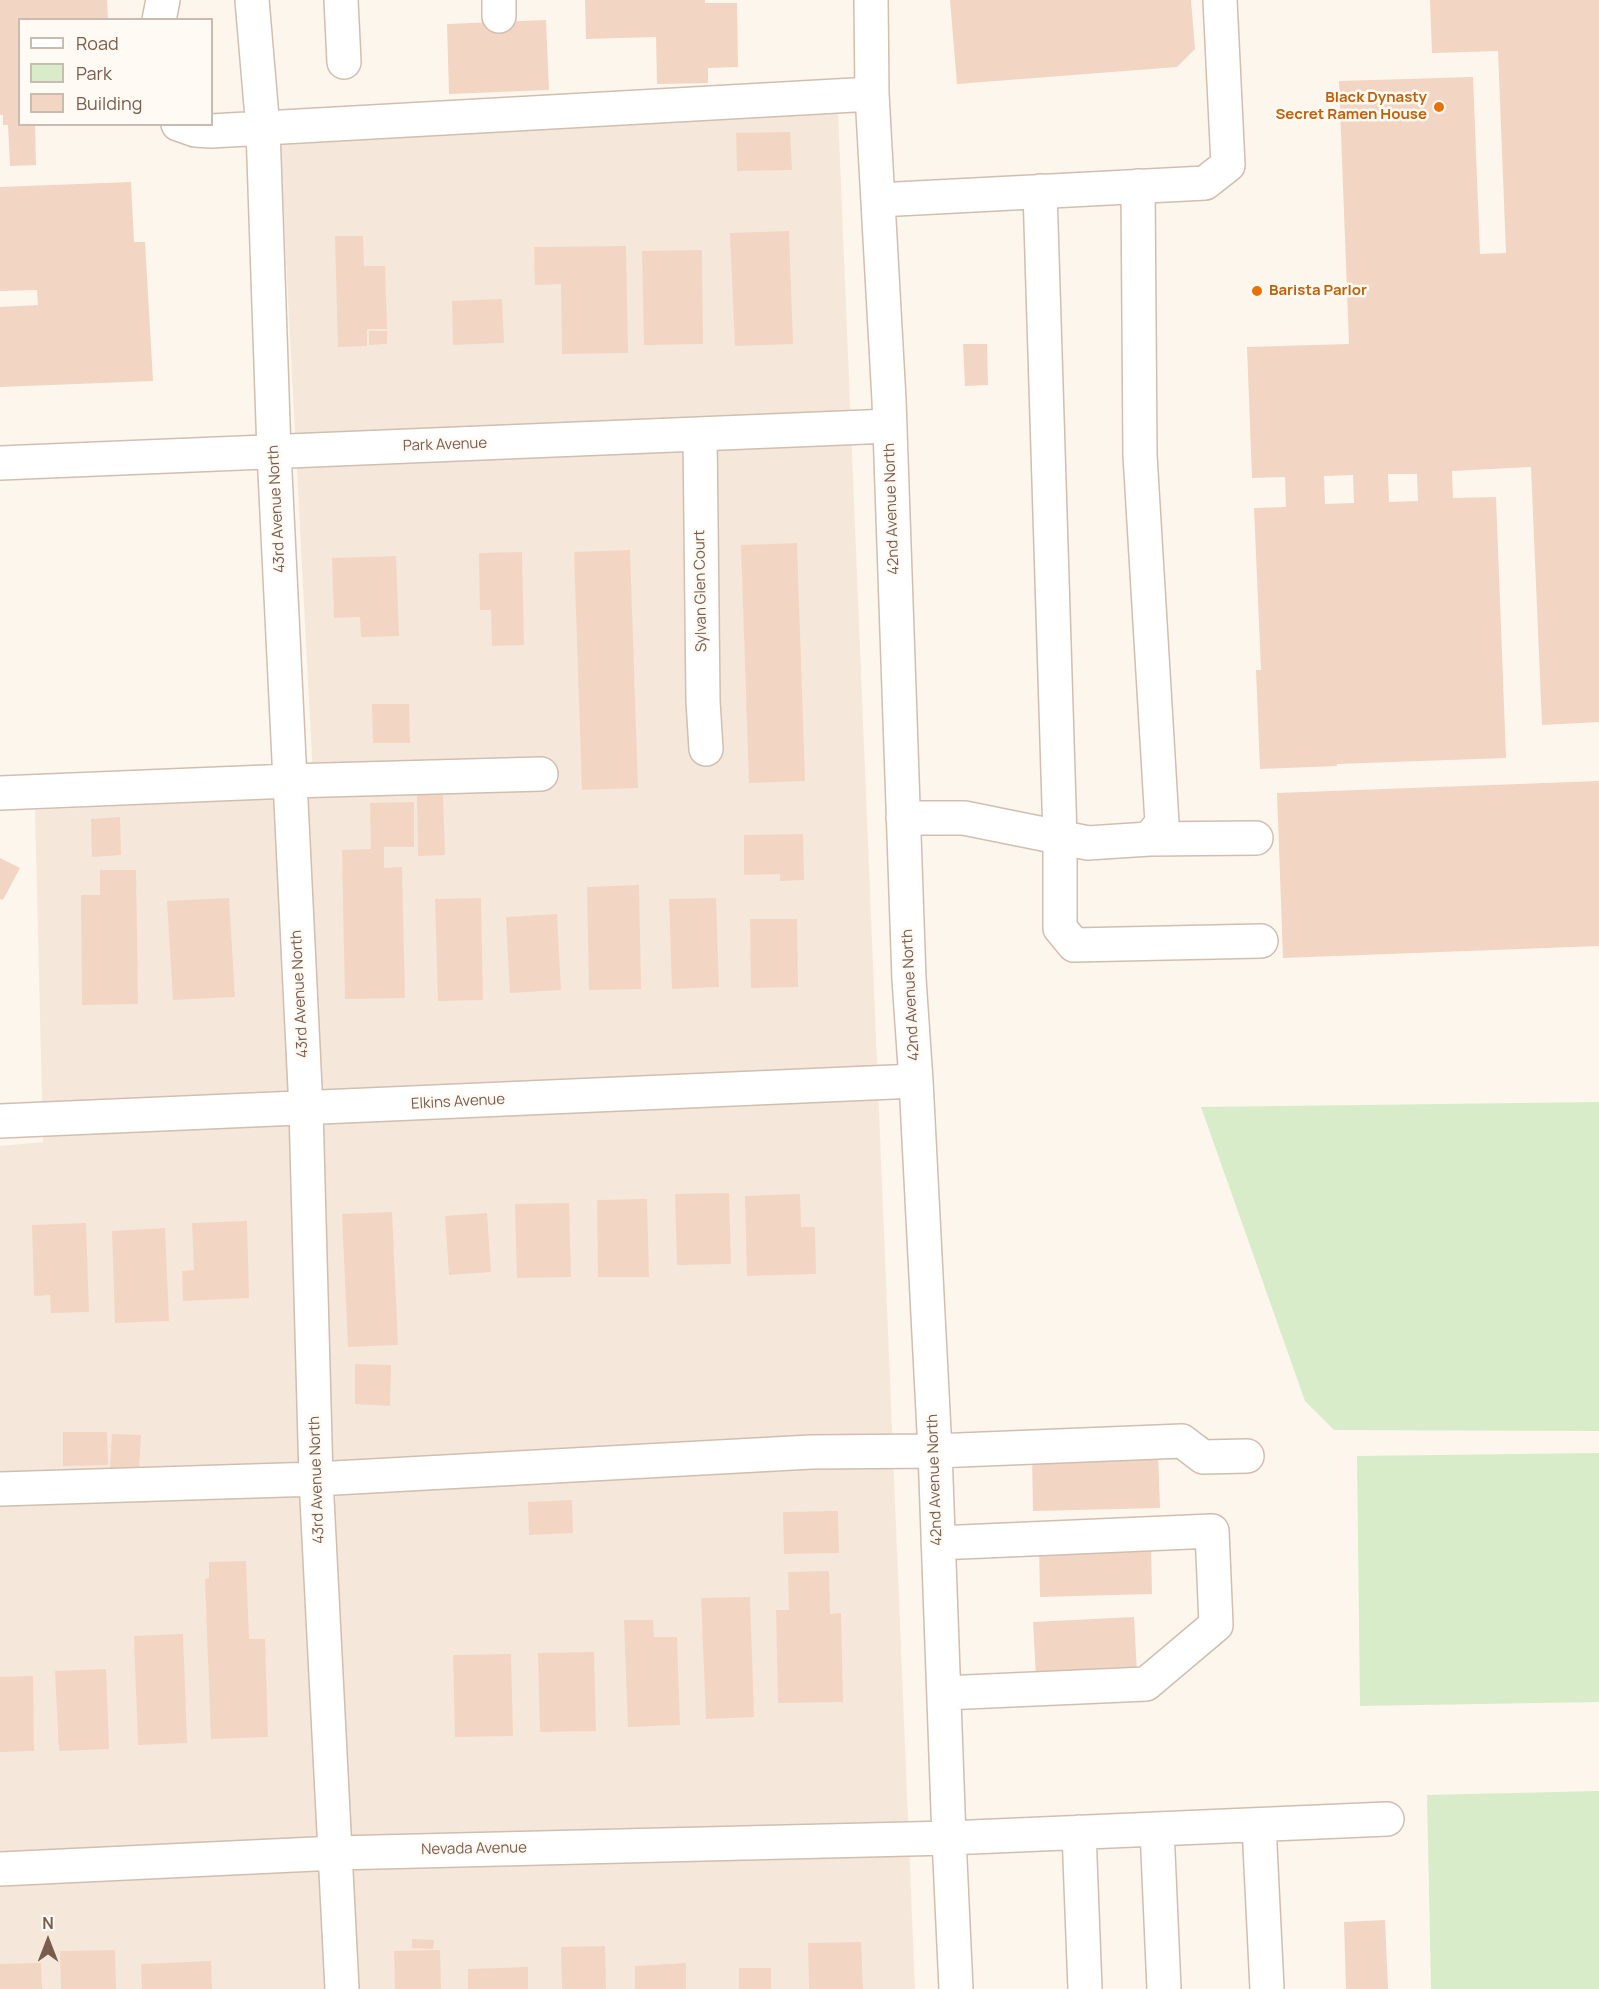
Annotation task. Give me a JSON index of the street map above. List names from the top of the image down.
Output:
{
  "streets": {
    "street": [
      "Park Avenue",
      "43rd Avenue North",
      "42nd Avenue North",
      "Sylvan Glen Court",
      "Elkins Avenue",
      "Nevada Avenue"
    ]
  },
  "crossings": [
    ["Park Avenue", "43rd Avenue North"],
    ["Park Avenue", "42nd Avenue North"],
    ["Park Avenue", "Sylvan Glen Court"],
    ["43rd Avenue North", "Elkins Avenue"],
    ["43rd Avenue North", "Nevada Avenue"],
    ["42nd Avenue North", "Elkins Avenue"],
    ["42nd Avenue North", "Nevada Avenue"]
  ],
  "places": ["Black Dynasty Secret Ramen House", "Barista Parlor"],
  "legend": ["Road", "Park", "Building"],
  "north": "top"
}
